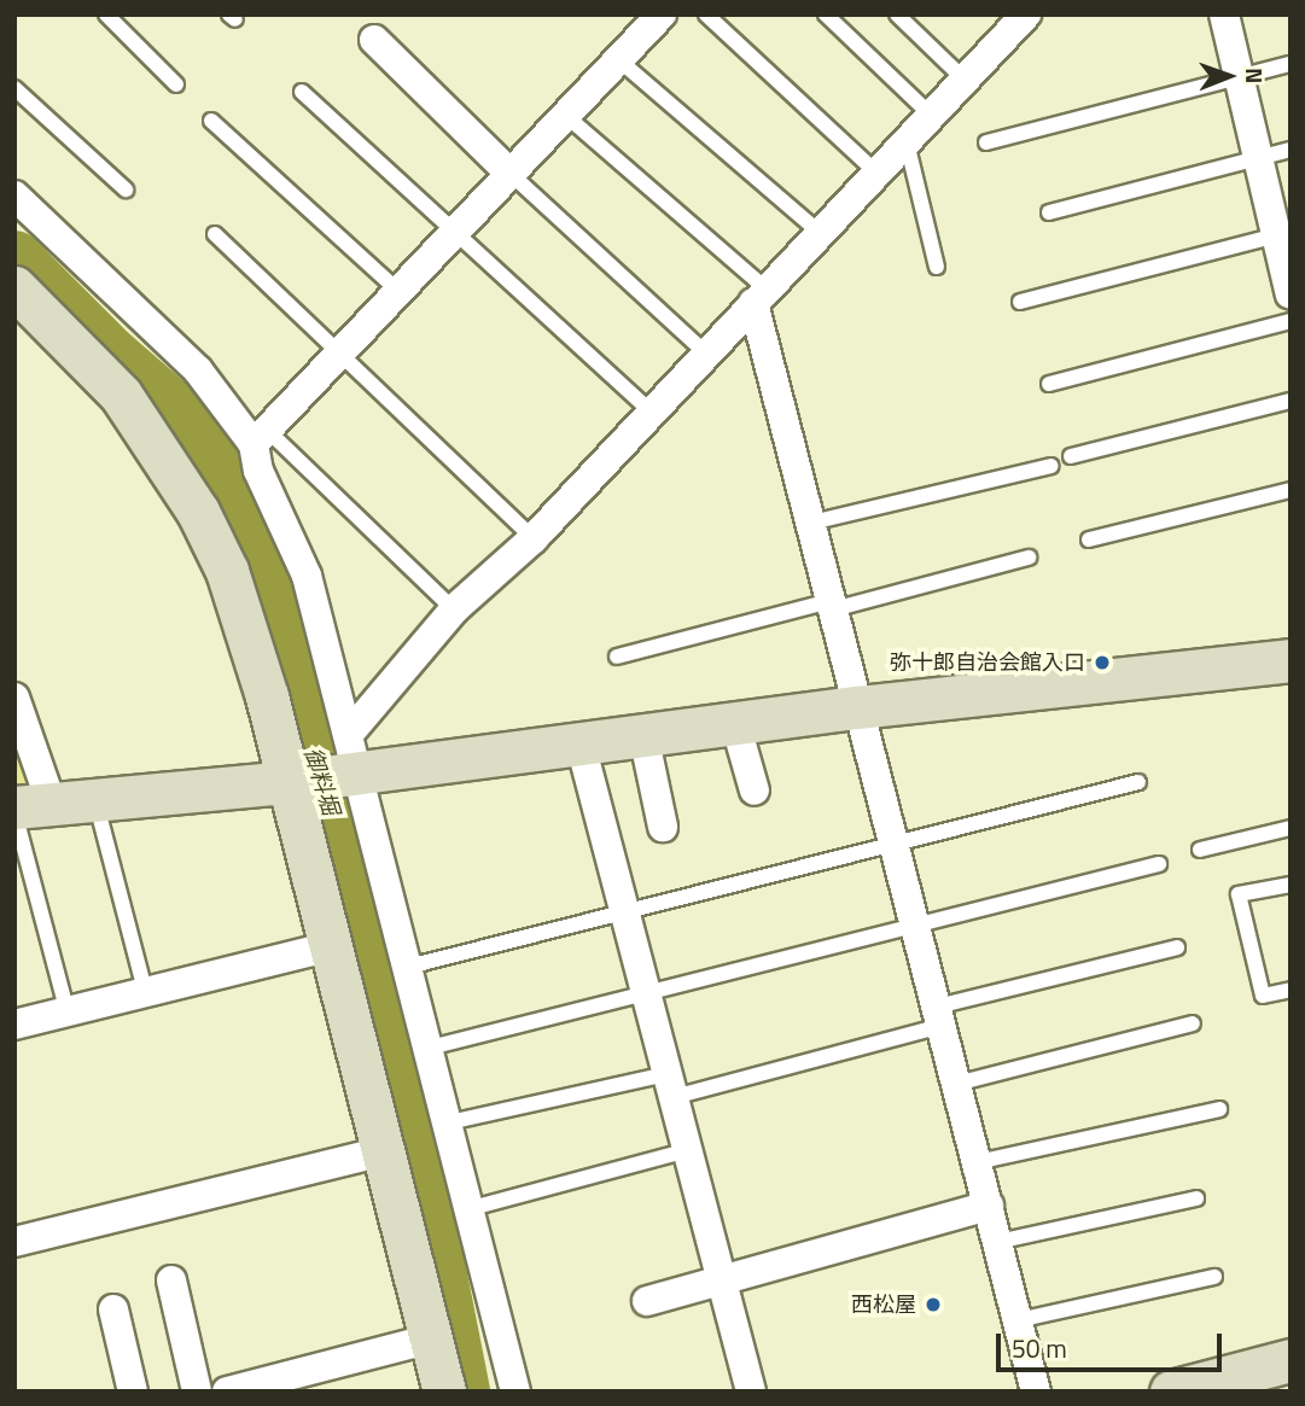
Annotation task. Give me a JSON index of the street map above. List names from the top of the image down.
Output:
{
  "water": ["御料堀"],
  "places": ["弥十郎自治会館入口", "西松屋"],
  "scale_bar": "50 m",
  "north": "right"
}
